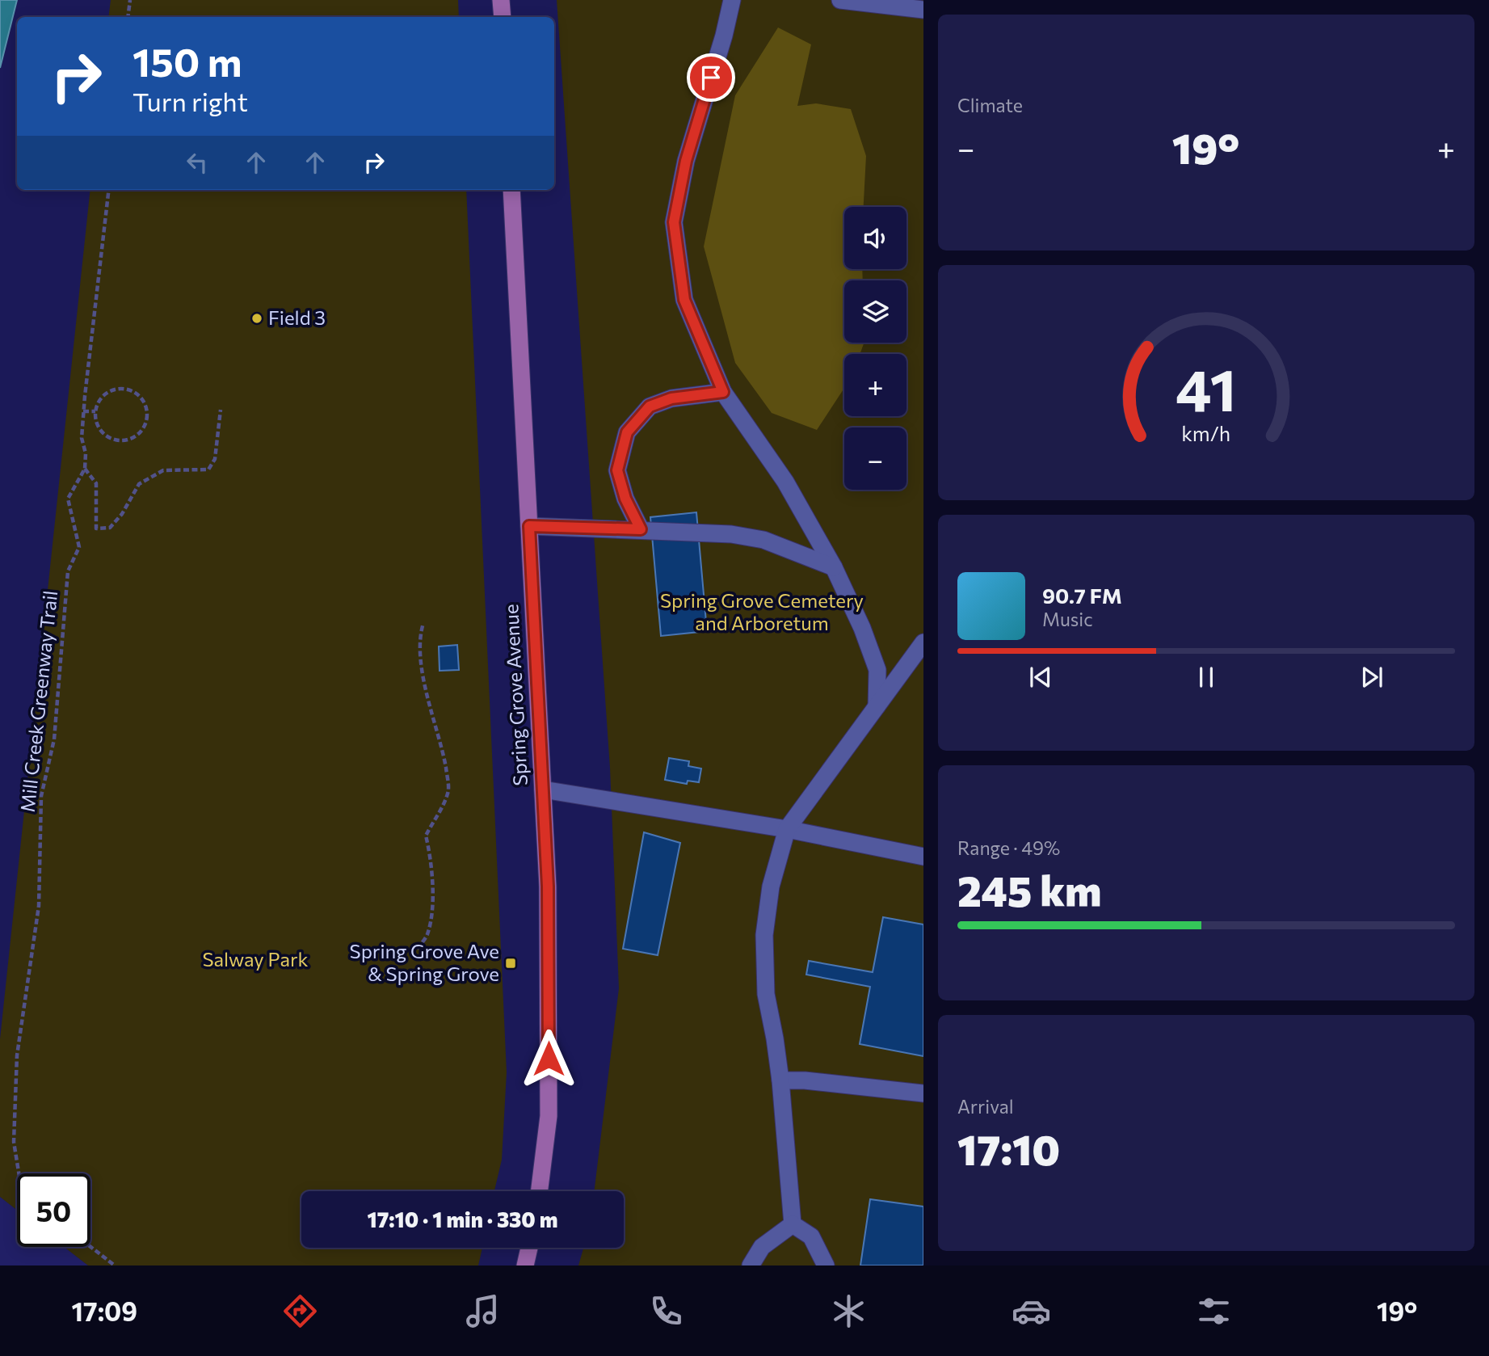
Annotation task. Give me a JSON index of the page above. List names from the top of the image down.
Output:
{
  "streets": {
    "main road": ["Spring Grove Avenue"],
    "path": ["Mill Creek Greenway Trail"]
  },
  "parks": ["Spring Grove Cemetery and Arboretum", "Salway Park"],
  "places": {
    "other": ["Field 3"],
    "transit": ["Spring Grove Ave & Spring Grove"]
  },
  "page": {
    "tile": [
      "Climate",
      ["Range · 49%", "245 km"],
      ["Arrival", "17:10"]
    ],
    "turn": ["150 m", "Turn right"],
    "heat": ["−", "19°", "+"],
    "map_buttons": ["+", "−"],
    "song": ["90.7 FM", "Music"],
    "limit": "50",
    "trip": "17:10 · 1 min · 330 m",
    "tabs": ["17:09", "19°"],
    "gauge": ["41", "km/h"]
  }
}
